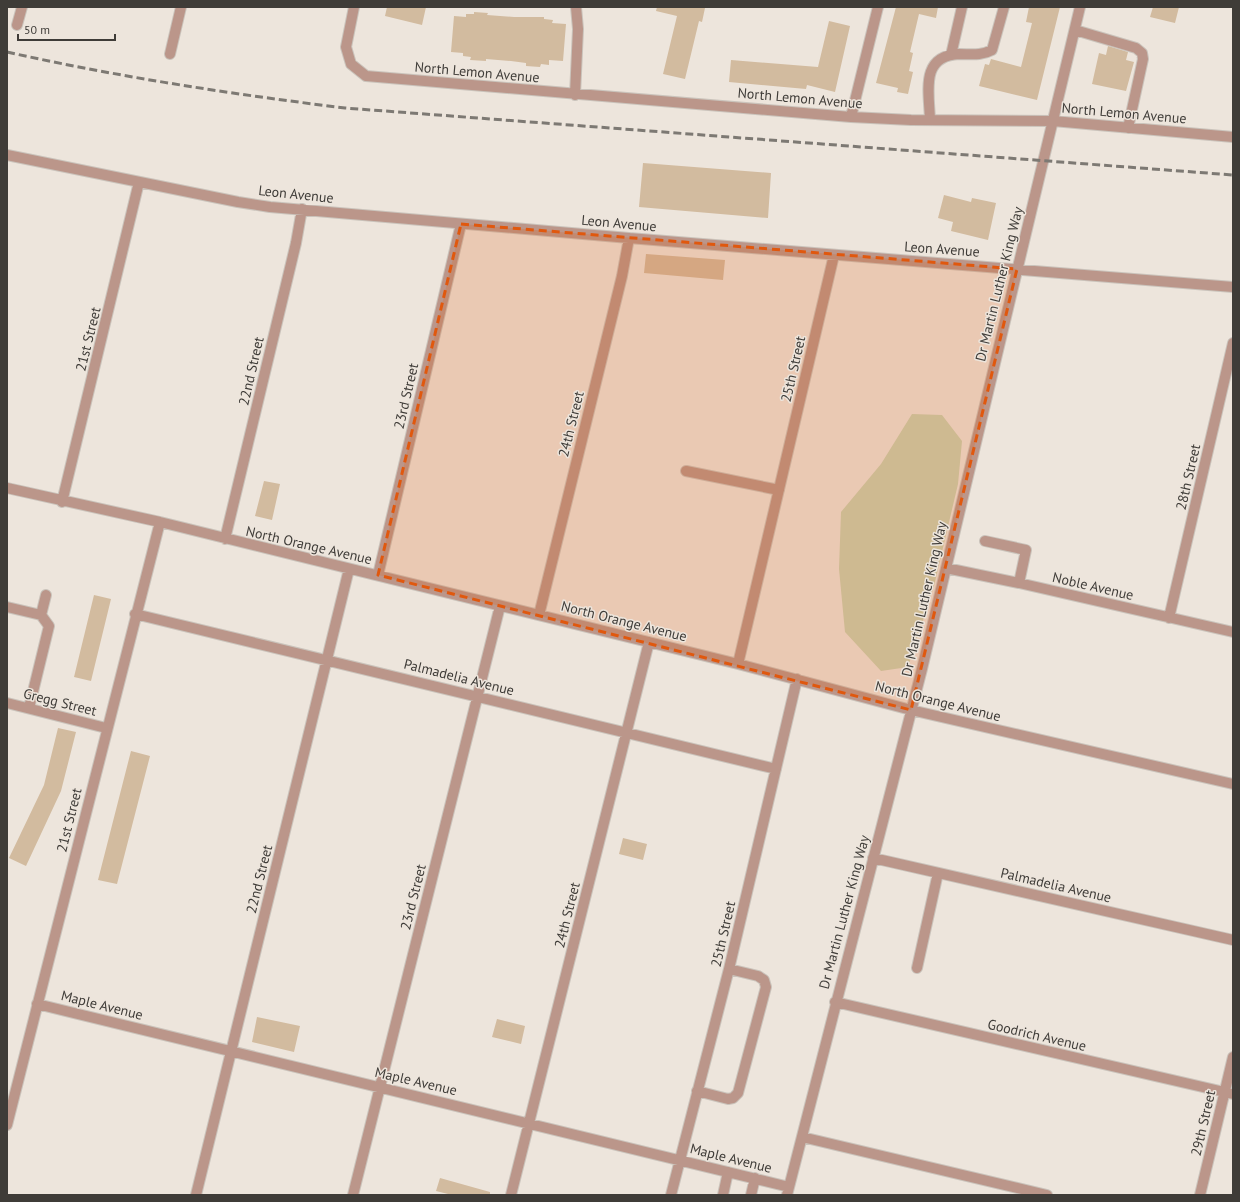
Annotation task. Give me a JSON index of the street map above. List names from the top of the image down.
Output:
{
  "streets": {
    "street": [
      "North Lemon Avenue",
      "Leon Avenue",
      "Dr Martin Luther King Way",
      "21st Street",
      "25th Street",
      "22nd Street",
      "23rd Street",
      "24th Street",
      "28th Street",
      "North Orange Avenue",
      "Noble Avenue",
      "Palmadelia Avenue",
      "Gregg Street",
      "Maple Avenue",
      "Goodrich Avenue",
      "29th Street"
    ]
  },
  "crossings": [
    ["North Lemon Avenue", "Dr Martin Luther King Way"],
    ["Leon Avenue", "Dr Martin Luther King Way"],
    ["Leon Avenue", "21st Street"],
    ["Leon Avenue", "25th Street"],
    ["Leon Avenue", "22nd Street"],
    ["Leon Avenue", "23rd Street"],
    ["Leon Avenue", "24th Street"],
    ["Dr Martin Luther King Way", "North Orange Avenue"],
    ["Dr Martin Luther King Way", "Noble Avenue"],
    ["Dr Martin Luther King Way", "Palmadelia Avenue"],
    ["Dr Martin Luther King Way", "Maple Avenue"],
    ["Dr Martin Luther King Way", "Goodrich Avenue"],
    ["21st Street", "North Orange Avenue"],
    ["21st Street", "Palmadelia Avenue"],
    ["21st Street", "Gregg Street"],
    ["21st Street", "Maple Avenue"],
    ["25th Street", "North Orange Avenue"],
    ["25th Street", "Palmadelia Avenue"],
    ["25th Street", "Maple Avenue"],
    ["22nd Street", "North Orange Avenue"],
    ["22nd Street", "Palmadelia Avenue"],
    ["22nd Street", "Maple Avenue"],
    ["23rd Street", "North Orange Avenue"],
    ["23rd Street", "Palmadelia Avenue"],
    ["23rd Street", "Maple Avenue"],
    ["24th Street", "North Orange Avenue"],
    ["24th Street", "Palmadelia Avenue"],
    ["24th Street", "Maple Avenue"],
    ["28th Street", "Noble Avenue"],
    ["Goodrich Avenue", "29th Street"]
  ],
  "scale_bar": "50 m"
}
